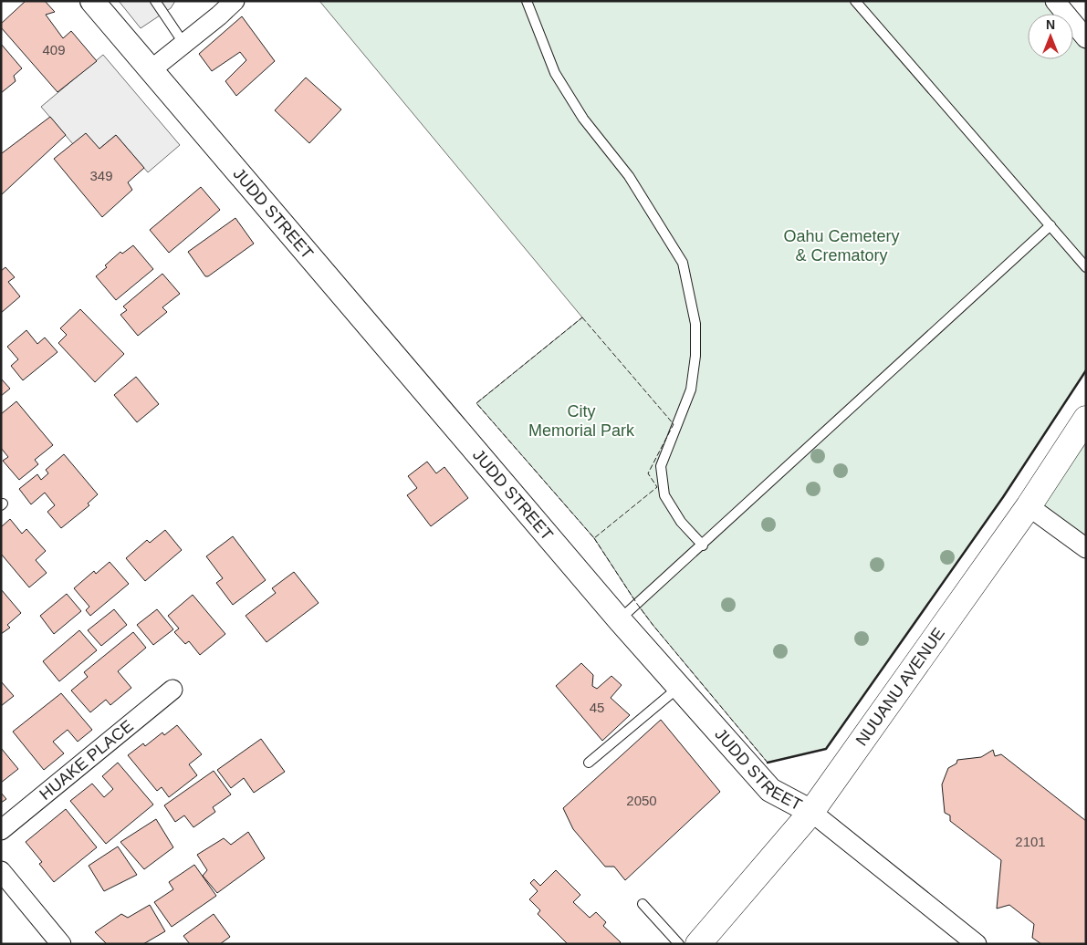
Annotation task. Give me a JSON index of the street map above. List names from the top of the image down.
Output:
{
  "streets": {
    "main road": ["NUUANU AVENUE"],
    "street": ["JUDD STREET", "HUAKE PLACE"]
  },
  "crossings": [
    ["JUDD STREET", "NUUANU AVENUE"]
  ],
  "parks": ["Oahu Cemetery & Crematory", "City Memorial Park"],
  "house_numbers": [
    "409",
    "349",
    "45",
    "2050",
    "2101"
  ],
  "north": "top"
}
